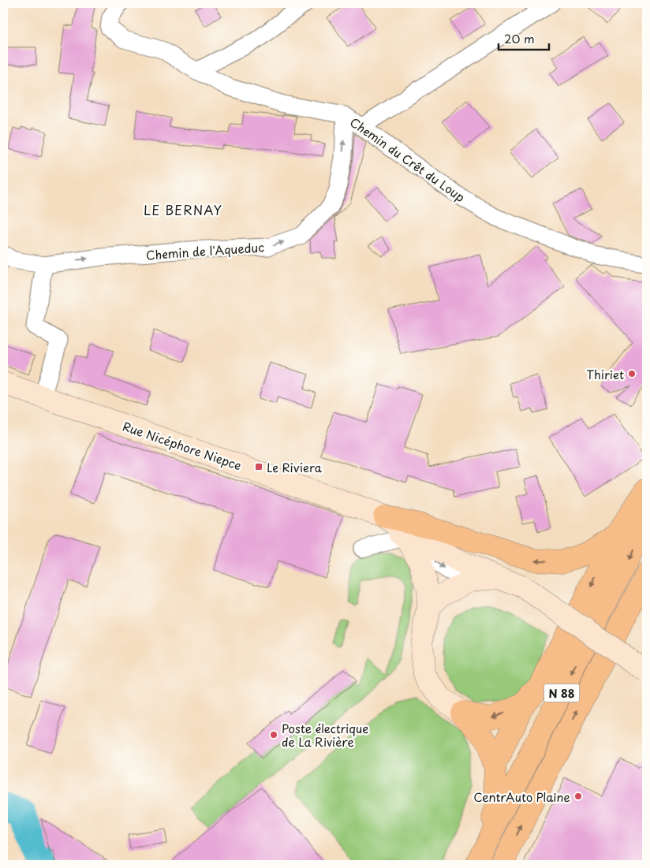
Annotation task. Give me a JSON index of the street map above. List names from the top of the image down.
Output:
{
  "streets": {
    "highway": ["N 88"],
    "street": ["Chemin du Crêt du Loup", "Chemin de l'Aqueduc", "Rue Nicéphore Niepce"]
  },
  "crossings": [
    ["Chemin du Crêt du Loup", "Chemin de l'Aqueduc"]
  ],
  "one_way": ["Chemin de l'Aqueduc"],
  "districts": ["LE BERNAY"],
  "places": {
    "other": ["Thiriet", "Poste électrique de La Rivière", "CentrAuto Plaine"],
    "transit": ["Le Riviera"]
  },
  "scale_bar": "20 m"
}
